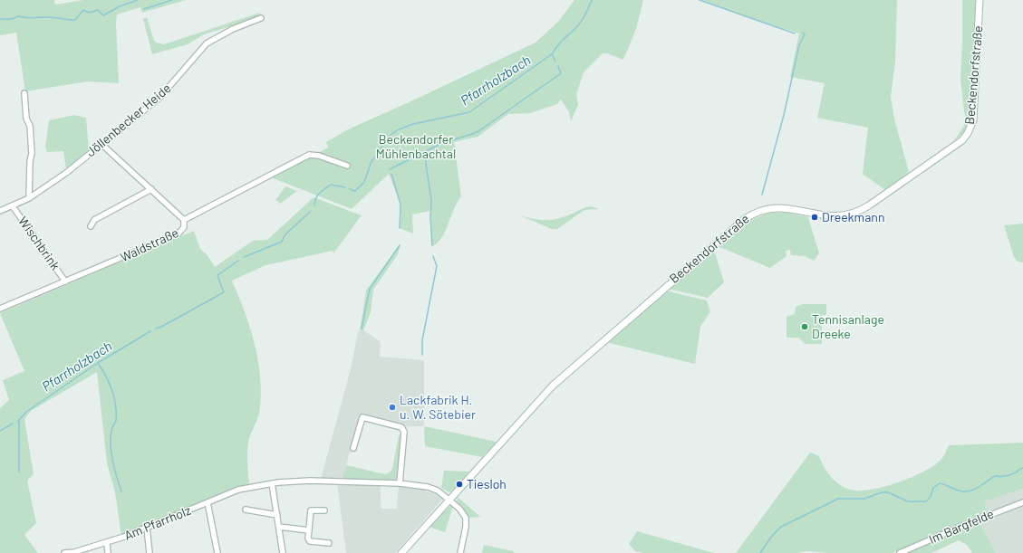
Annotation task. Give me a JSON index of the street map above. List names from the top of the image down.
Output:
{
  "streets": {
    "street": [
      "Beckendorfstraße",
      "Jöllenbecker Heide",
      "Wischbrink",
      "Waldstraße",
      "Am Pfarrholz",
      "Im Bargfelde"
    ]
  },
  "crossings": [
    ["Jöllenbecker Heide", "Wischbrink"],
    ["Wischbrink", "Waldstraße"]
  ],
  "water": ["Pfarrholzbach"],
  "parks": ["Beckendorfer Mühlenbachtal"],
  "places": [
    "Dreekmann",
    "Tennisanlage Dreeke",
    "Lackfabrik H. u. W. Sötebier",
    "Tiesloh"
  ]
}
